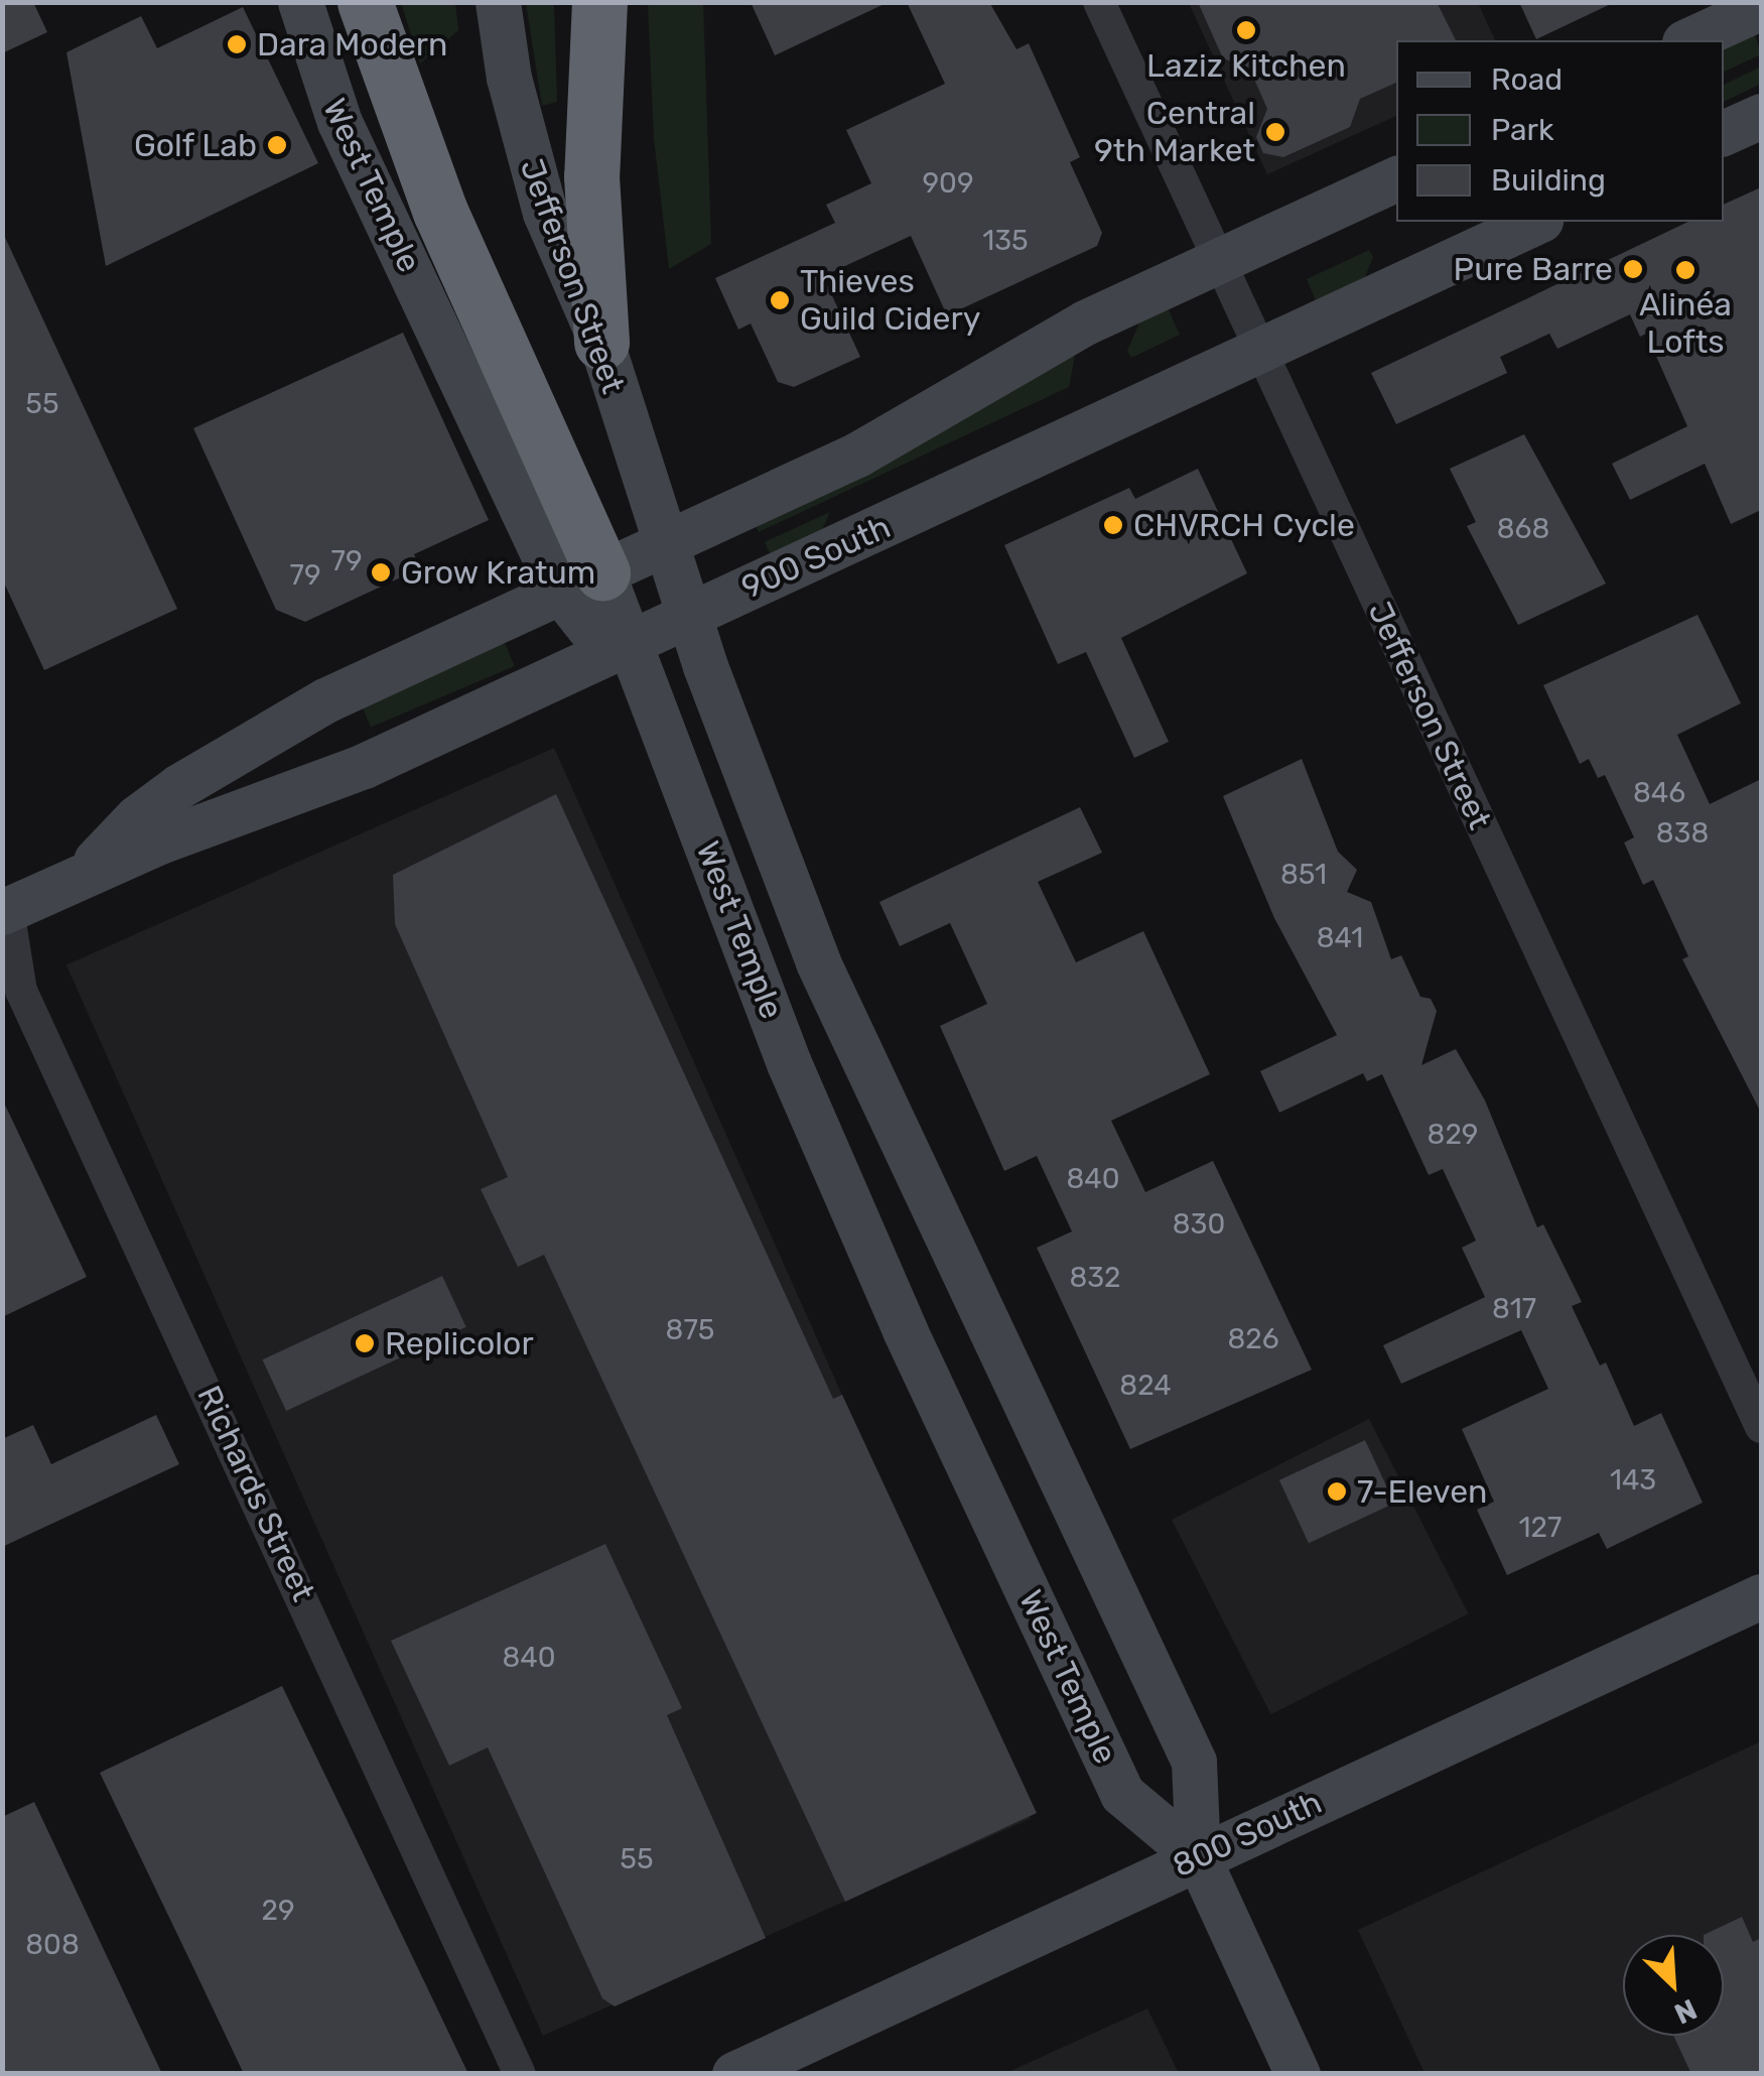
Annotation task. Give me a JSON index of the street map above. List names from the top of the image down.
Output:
{
  "streets": {
    "street": [
      "West Temple",
      "Jefferson Street",
      "900 South",
      "Richards Street",
      "800 South"
    ]
  },
  "crossings": [
    ["West Temple", "Jefferson Street"],
    ["West Temple", "900 South"],
    ["West Temple", "800 South"],
    ["Jefferson Street", "900 South"],
    ["900 South", "Richards Street"]
  ],
  "places": [
    "Laziz Kitchen",
    "Dara Modern",
    "Central 9th Market",
    "Golf Lab",
    "Pure Barre",
    "Alinéa Lofts",
    "Thieves Guild Cidery",
    "CHVRCH Cycle",
    "Grow Kratum",
    "Replicolor",
    "7-Eleven"
  ],
  "house_numbers": [
    "909",
    "135",
    "55",
    "868",
    "79",
    "79",
    "846",
    "838",
    "851",
    "841",
    "829",
    "840",
    "830",
    "832",
    "817",
    "875",
    "826",
    "824",
    "143",
    "127",
    "840",
    "55",
    "29",
    "808"
  ],
  "legend": ["Road", "Park", "Building"],
  "north": "bottom right"
}
